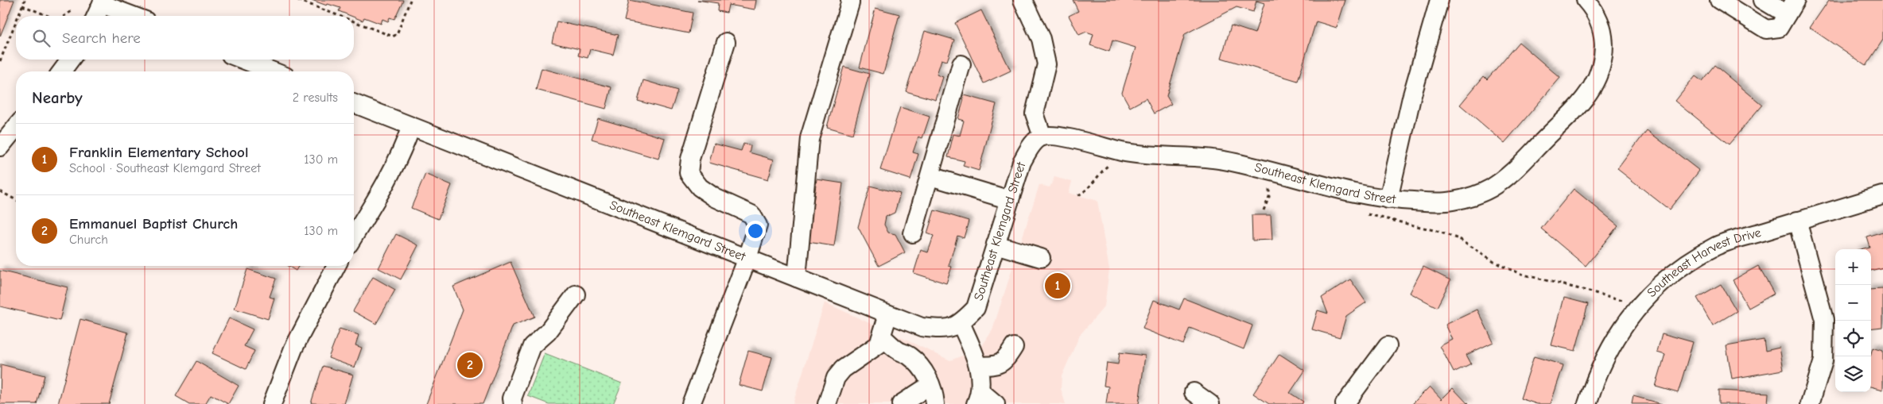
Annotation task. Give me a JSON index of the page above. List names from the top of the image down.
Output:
{
  "streets": {
    "street": ["Southeast Klemgard Street", "Southeast Harvest Drive"]
  },
  "page": {
    "search": "Search here",
    "heading": ["Nearby", "2 results"],
    "list": [
      {
        "mark": "1",
        "name": "Franklin Elementary School",
        "note": "School · Southeast Klemgard Street",
        "value": "130 m"
      },
      {
        "mark": "2",
        "name": "Emmanuel Baptist Church",
        "note": "Church",
        "value": "130 m"
      }
    ],
    "map_buttons": ["+", "−"],
    "pins": ["1", "2"]
  }
}
